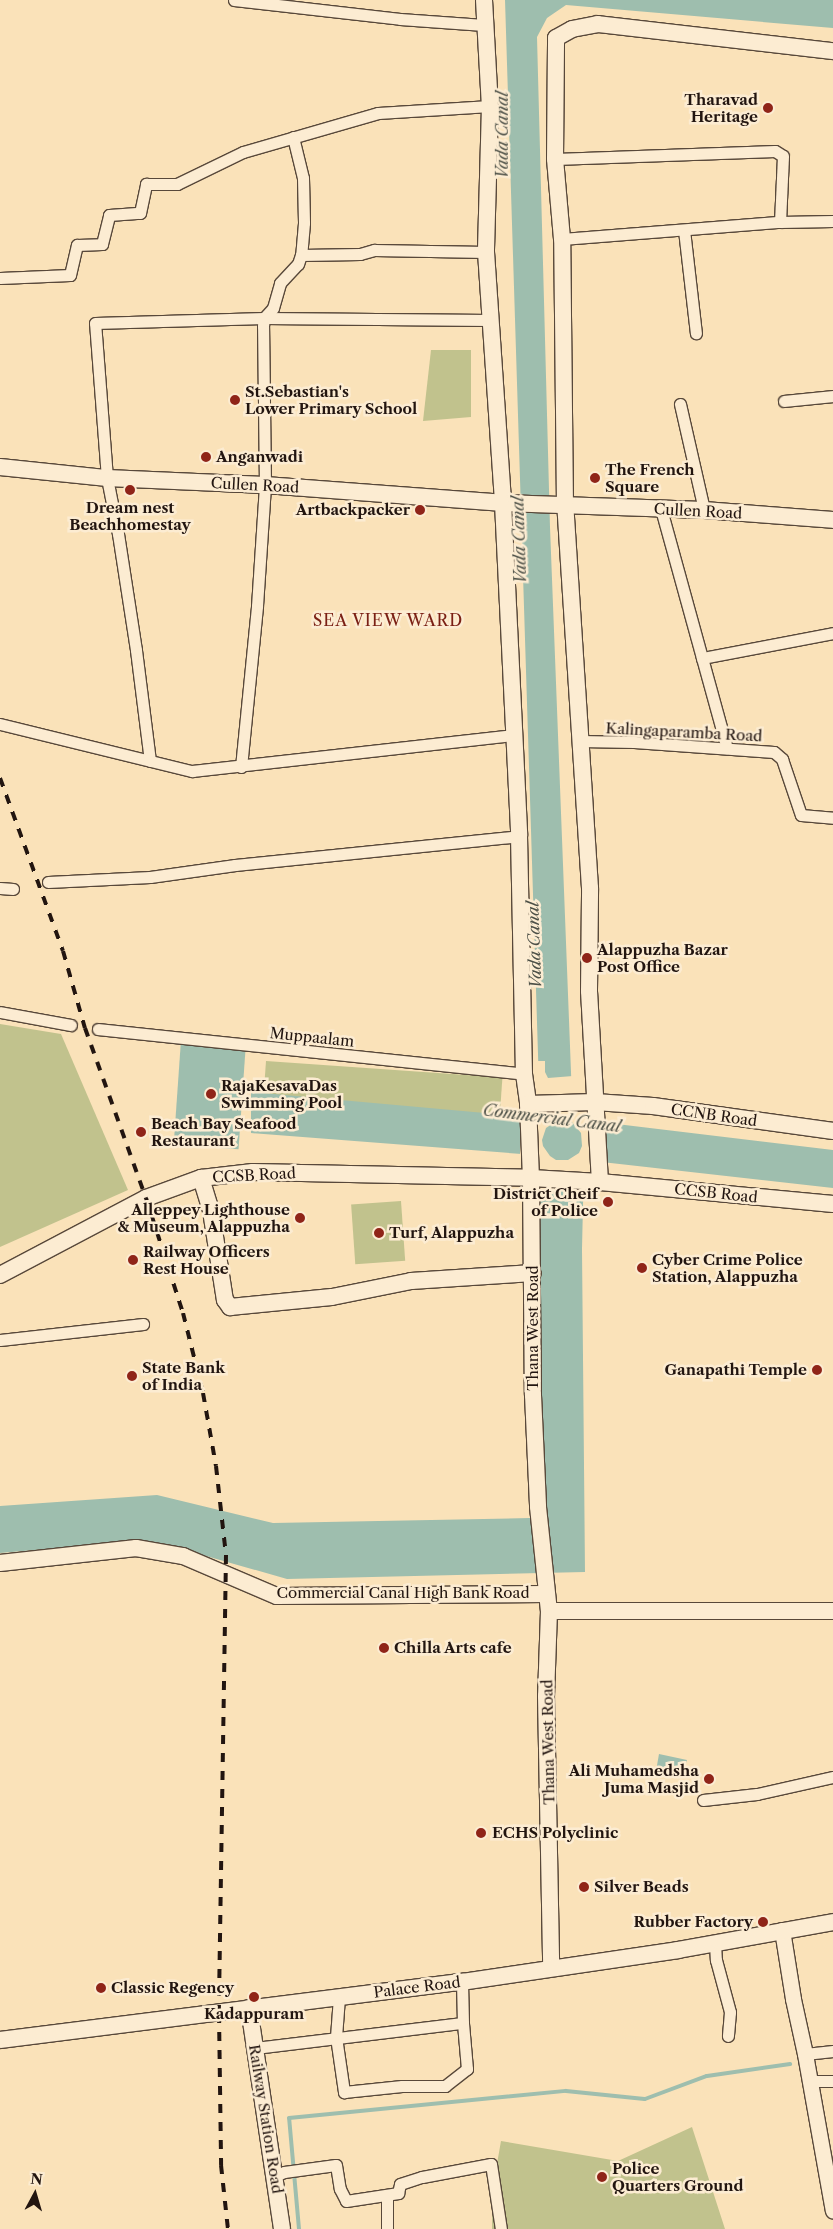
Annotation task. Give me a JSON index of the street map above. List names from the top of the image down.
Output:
{
  "streets": {
    "main road": [
      "Cullen Road",
      "CCNB Road",
      "CCSB Road",
      "Thana West Road",
      "Commercial Canal High Bank Road",
      "Palace Road",
      "Railway Station Road"
    ],
    "street": ["Kalingaparamba Road", "Muppaalam"]
  },
  "crossings": [
    ["Cullen Road", "Thana West Road"],
    ["Muppaalam", "Thana West Road"],
    ["CCNB Road", "Thana West Road"],
    ["CCSB Road", "Thana West Road"],
    ["Thana West Road", "Commercial Canal High Bank Road"],
    ["Thana West Road", "Palace Road"],
    ["Palace Road", "Railway Station Road"]
  ],
  "districts": ["SEA VIEW WARD"],
  "water": ["Vada Canal", "Commercial Canal"],
  "places": [
    "Tharavad Heritage",
    "St.Sebastian's Lower Primary School",
    "Anganwadi",
    "The French Square",
    "Dream nest Beachhomestay",
    "Artbackpacker",
    "Alappuzha Bazar Post Office",
    "RajaKesavaDas Swimming Pool",
    "Beach Bay Seafood Restaurant",
    "District Cheif of Police",
    "Alleppey Lighthouse & Museum, Alappuzha",
    "Turf, Alappuzha",
    "Railway Officers Rest House",
    "Cyber Crime Police Station, Alappuzha",
    "Ganapathi Temple",
    "State Bank of India",
    "Chilla Arts cafe",
    "Ali Muhamedsha Juma Masjid",
    "ECHS Polyclinic",
    "Silver Beads",
    "Rubber Factory",
    "Classic Regency",
    "Kadappuram",
    "Police Quarters Ground"
  ],
  "north": "top"
}
